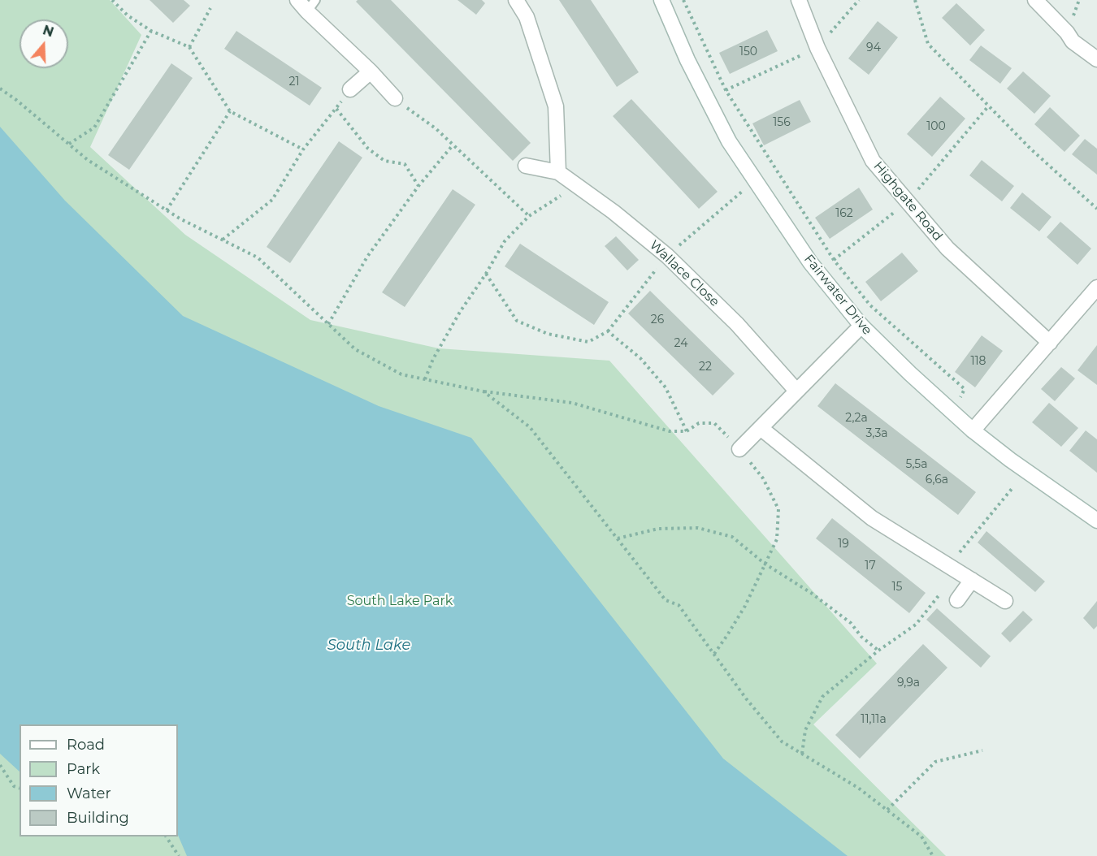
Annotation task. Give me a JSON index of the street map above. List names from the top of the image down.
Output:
{
  "streets": {
    "street": ["Highgate Road", "Wallace Close", "Fairwater Drive"]
  },
  "water": ["South Lake"],
  "parks": ["South Lake Park"],
  "house_numbers": [
    "94",
    "150",
    "21",
    "156",
    "100",
    "162",
    "26",
    "24",
    "118",
    "22",
    "2,2a",
    "3,3a",
    "5,5a",
    "6,6a",
    "19",
    "17",
    "15",
    "9,9a",
    "11,11a"
  ],
  "legend": [
    "Road",
    "Park",
    "Water",
    "Building"
  ],
  "north": "top"
}
